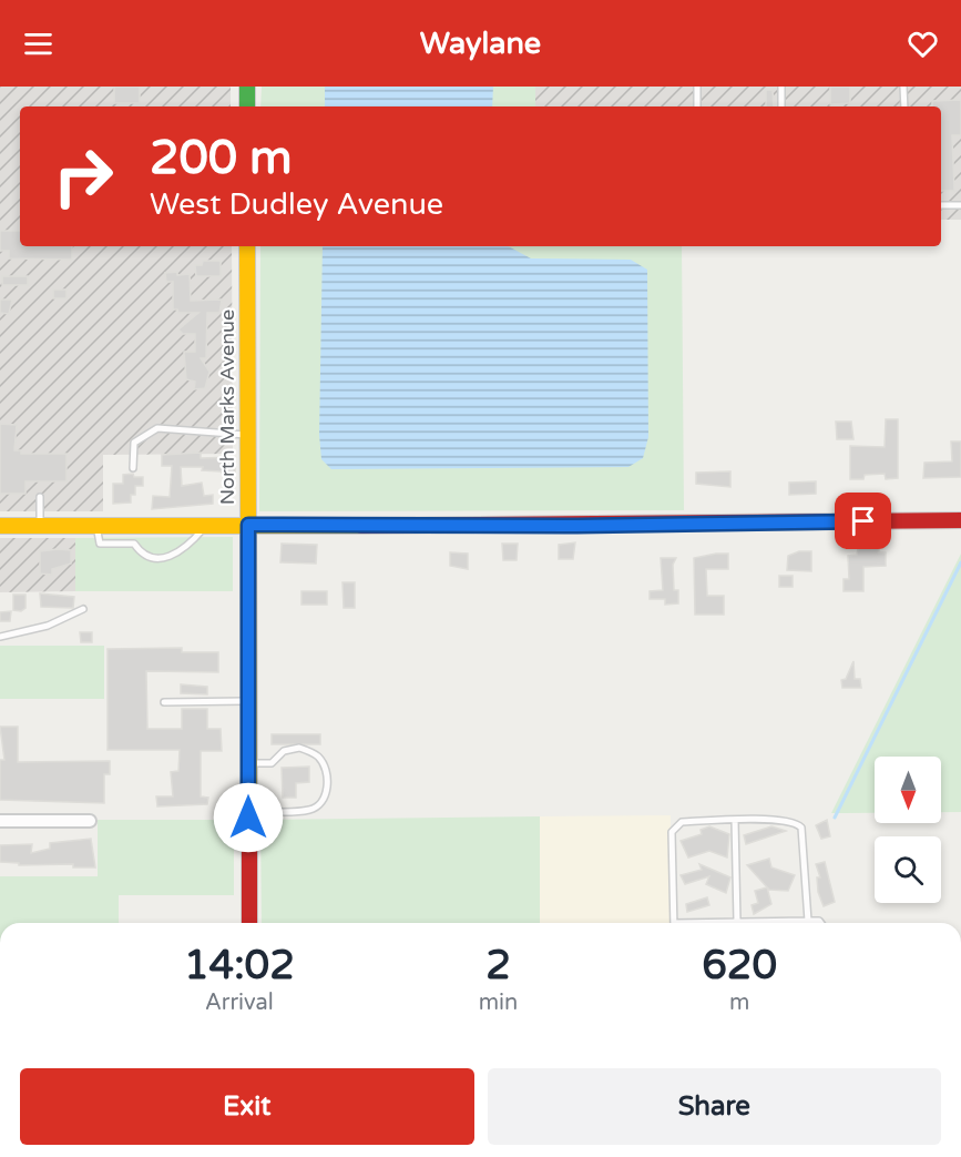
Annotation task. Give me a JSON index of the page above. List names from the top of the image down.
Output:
{
  "streets": {
    "street": ["North Marks Avenue"]
  },
  "north": "bottom",
  "page": {
    "header": "Waylane",
    "turn": ["200 m", "West Dudley Avenue"],
    "eta": [
      "14:02",
      "Arrival",
      "2",
      "min",
      "620",
      "m"
    ],
    "buttons": ["Exit", "Share"]
  }
}
